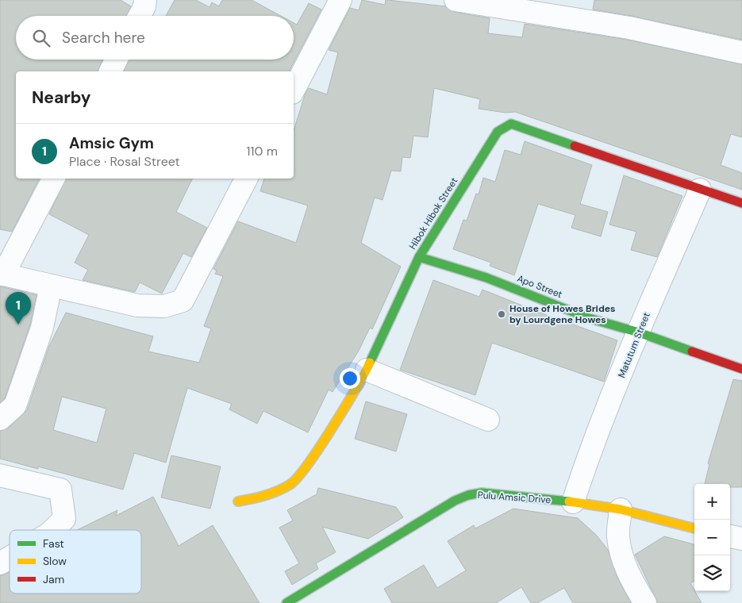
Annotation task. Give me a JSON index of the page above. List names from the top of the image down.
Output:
{
  "streets": {
    "street": [
      "Hibok Hibok Street",
      "Apo Street",
      "Matutum Street",
      "Pulu Amsic Drive"
    ]
  },
  "crossings": [
    ["Hibok Hibok Street", "Apo Street"],
    ["Hibok Hibok Street", "Matutum Street"],
    ["Apo Street", "Matutum Street"],
    ["Matutum Street", "Pulu Amsic Drive"]
  ],
  "places": ["House of Howes Brides by Lourdgene Howes"],
  "legend": ["Fast", "Slow", "Jam"],
  "page": {
    "search": "Search here",
    "heading": "Nearby",
    "list": [
      {
        "mark": "1",
        "name": "Amsic Gym",
        "note": "Place · Rosal Street",
        "value": "110 m"
      }
    ],
    "pins": "1",
    "map_buttons": ["+", "−"]
  }
}
